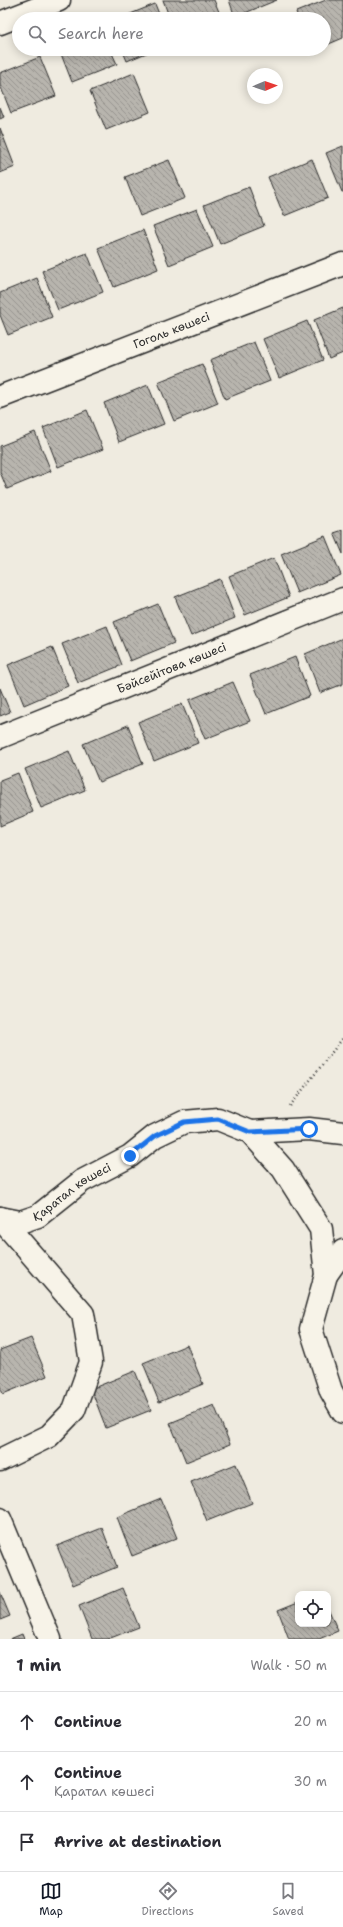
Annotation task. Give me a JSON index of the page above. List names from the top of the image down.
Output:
{
  "streets": {
    "street": ["Гоголь көшесі", "Бәйсейітова көшесі", "Қаратал көшесі"]
  },
  "north": "right",
  "page": {
    "search": "Search here",
    "heading": ["1 min", "Walk · 50 m"],
    "list": [
      ["Continue", "20 m"],
      ["Continue", "Қаратал көшесі", "30 m"],
      "Arrive at destination"
    ],
    "nav": ["Map", "Directions", "Saved"]
  }
}
